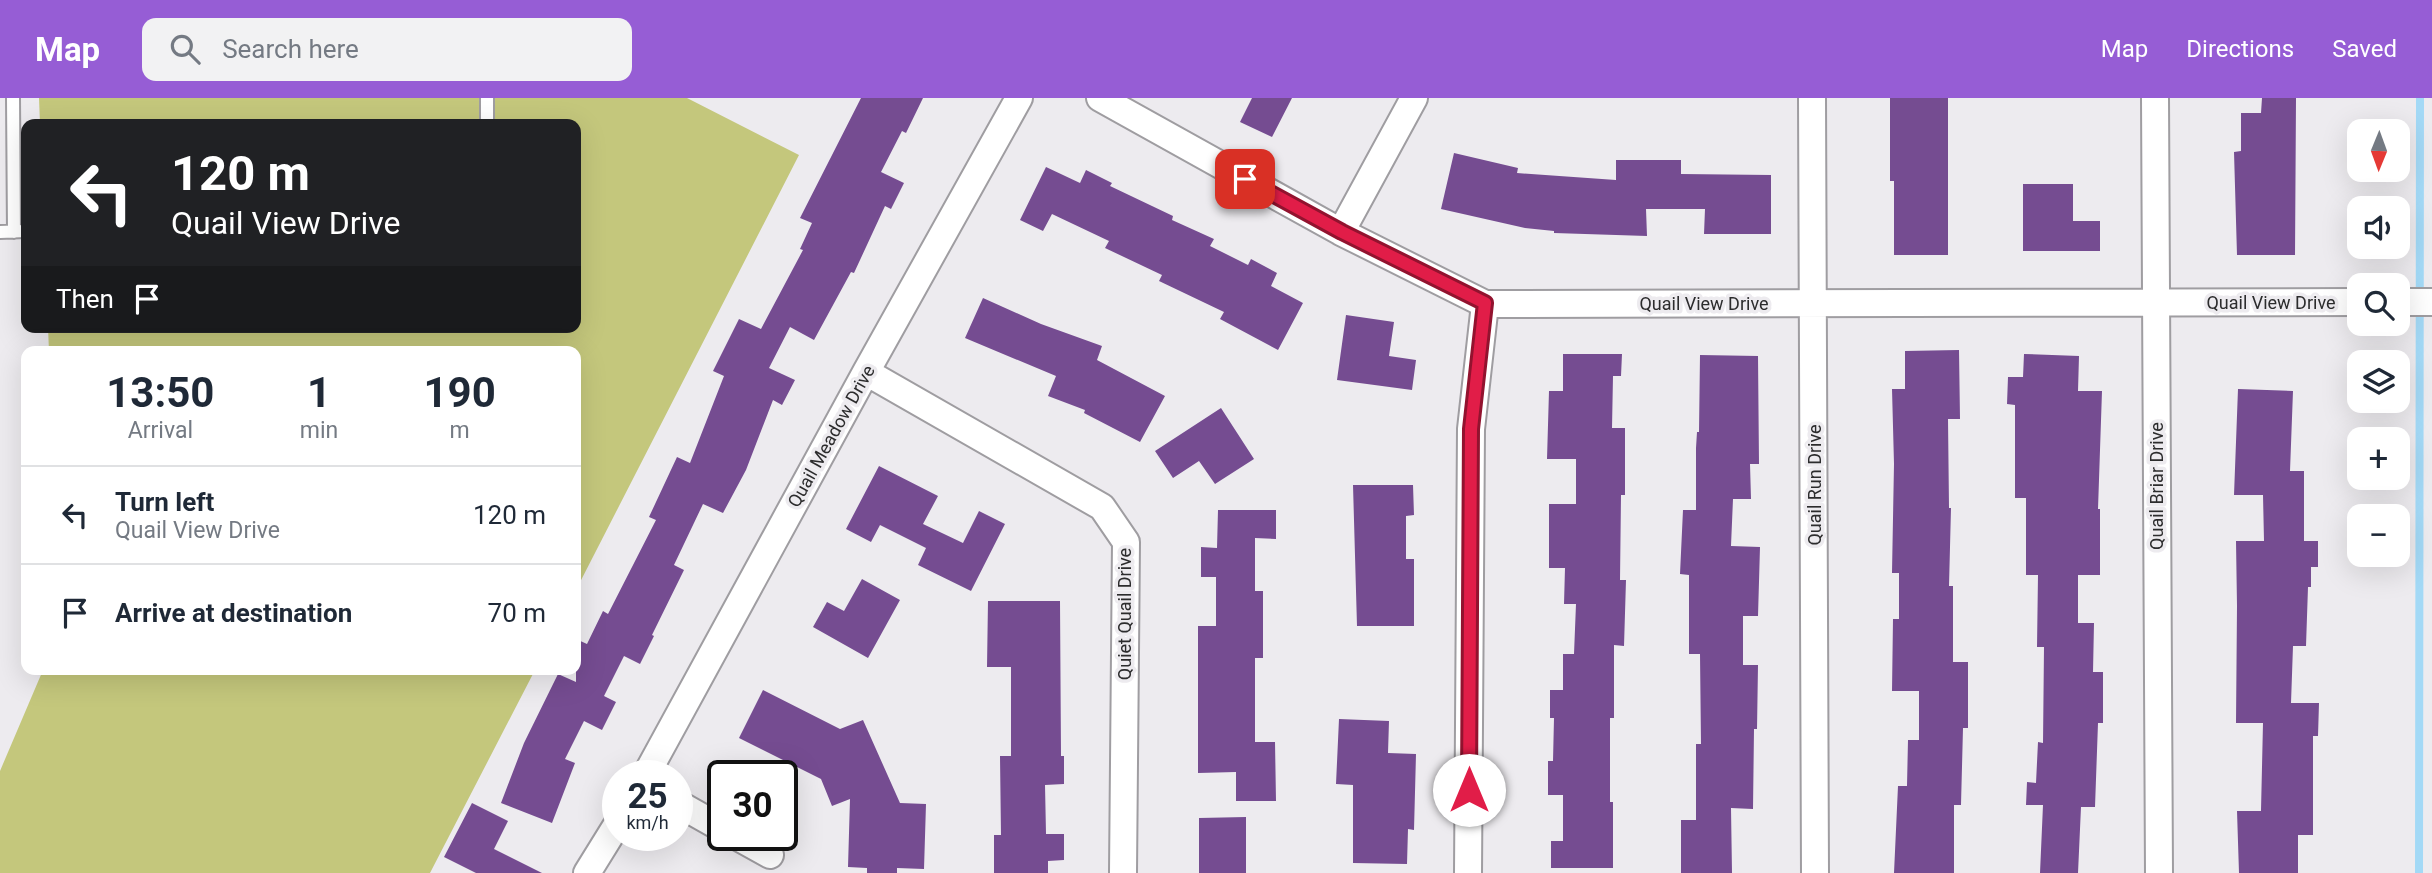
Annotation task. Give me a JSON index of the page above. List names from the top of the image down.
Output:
{
  "streets": {
    "street": [
      "Quail View Drive",
      "Quail Meadow Drive",
      "Quail Run Drive",
      "Quail Briar Drive",
      "Quiet Quail Drive"
    ]
  },
  "crossings": [
    ["Quail View Drive", "Quail Run Drive"],
    ["Quail View Drive", "Quail Briar Drive"],
    ["Quail Meadow Drive", "Quiet Quail Drive"]
  ],
  "north": "bottom",
  "page": {
    "header": "Map",
    "search": "Search here",
    "nav": ["Map", "Directions", "Saved"],
    "map_buttons": ["+", "−"],
    "turn": ["120 m", "Quail View Drive"],
    "then": "Then",
    "eta": [
      "13:50",
      "Arrival",
      "1",
      "min",
      "190",
      "m"
    ],
    "list": [
      {
        "name": "Turn left",
        "note": "Quail View Drive",
        "value": "120 m"
      },
      {
        "name": "Arrive at destination",
        "value": "70 m"
      }
    ],
    "speed": "25 km/h",
    "limit": "30"
  }
}
